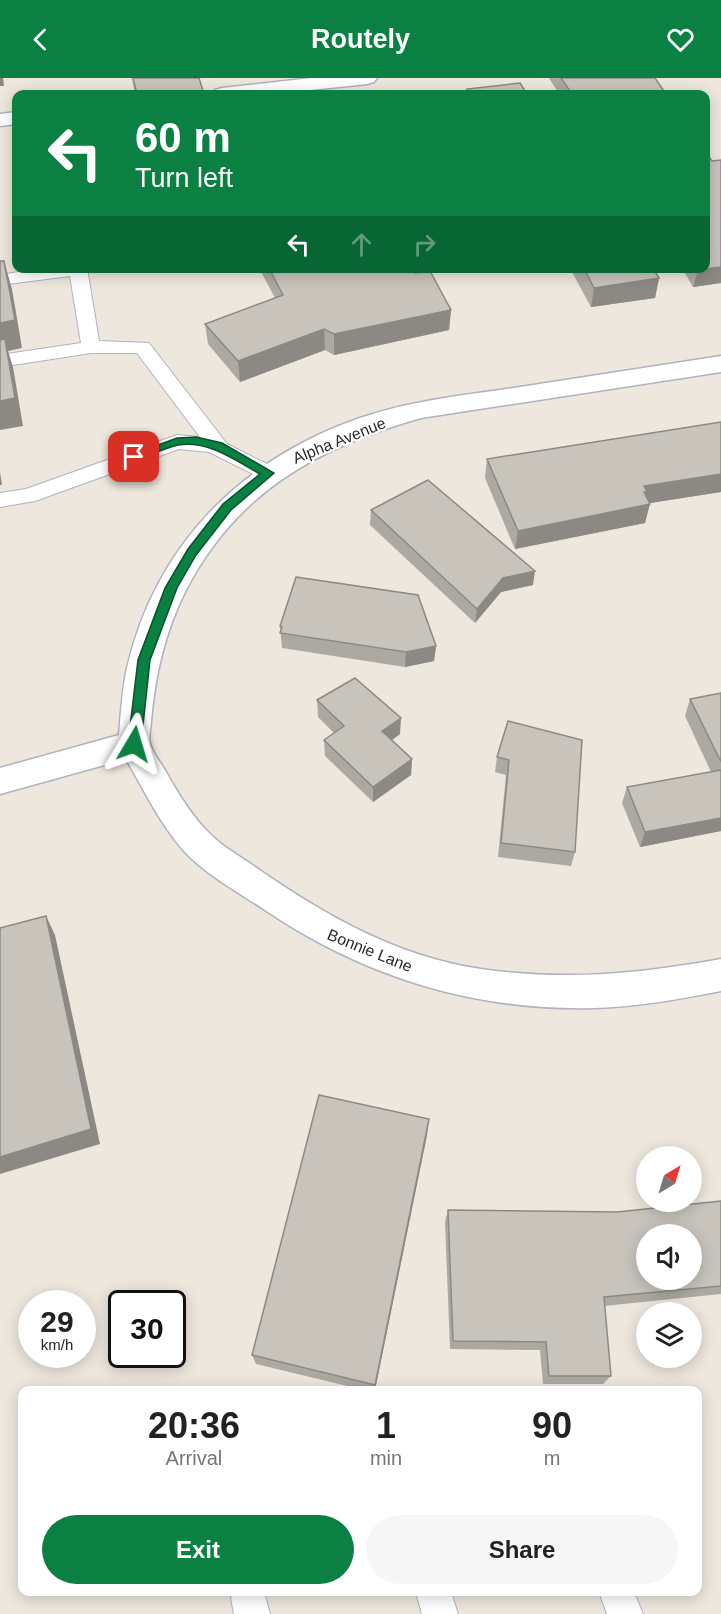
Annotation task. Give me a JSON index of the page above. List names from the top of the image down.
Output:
{
  "streets": {
    "street": ["Alpha Avenue", "Bonnie Lane"]
  },
  "crossings": [
    ["Alpha Avenue", "Bonnie Lane"]
  ],
  "north": "top right",
  "page": {
    "header": "Routely",
    "turn": ["60 m", "Turn left"],
    "speed": "29 km/h",
    "limit": "30",
    "eta": [
      "20:36",
      "Arrival",
      "1",
      "min",
      "90",
      "m"
    ],
    "buttons": ["Exit", "Share"]
  }
}
